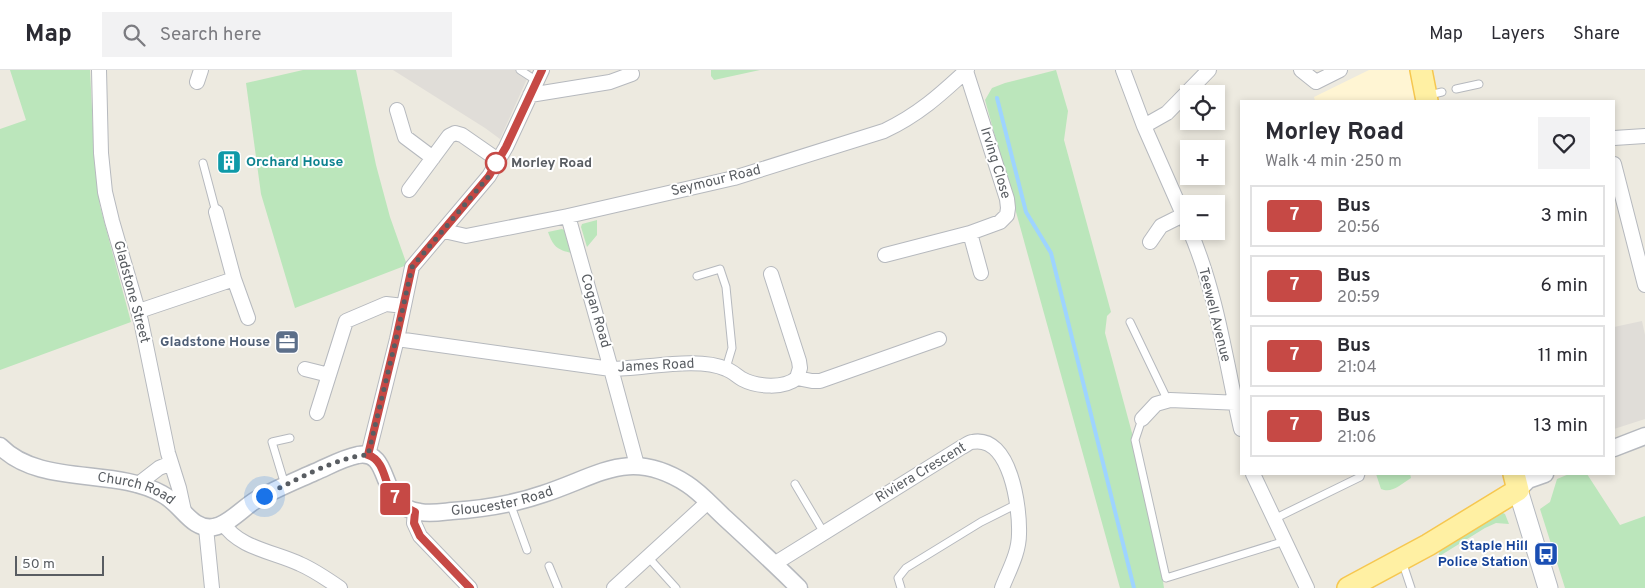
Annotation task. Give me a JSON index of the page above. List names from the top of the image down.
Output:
{
  "streets": {
    "street": [
      "Irving Close",
      "Seymour Road",
      "Gladstone Street",
      "Cogan Road",
      "Teewell Avenue",
      "James Road",
      "Riviera Crescent",
      "Church Road",
      "Gloucester Road"
    ]
  },
  "crossings": [
    ["Irving Close", "Seymour Road"],
    ["Seymour Road", "Cogan Road"],
    ["Gladstone Street", "Church Road"],
    ["Cogan Road", "James Road"],
    ["Cogan Road", "Gloucester Road"],
    ["Riviera Crescent", "Gloucester Road"]
  ],
  "places": {
    "building": ["Orchard House"],
    "other": ["Morley Road"],
    "office": ["Gladstone House"],
    "bus stop": ["Staple Hill Police Station"]
  },
  "lines": ["bus line 7"],
  "scale_bar": "50 m",
  "page": {
    "header": "Map",
    "search": "Search here",
    "nav": ["Map", "Layers", "Share"],
    "on_map": "7",
    "map_buttons": ["+", "−"],
    "heading": ["Morley Road", "Walk · 4 min · 250 m"],
    "list": [
      {
        "mark": "7",
        "name": "Bus",
        "note": "20:56",
        "value": "3 min"
      },
      {
        "mark": "7",
        "name": "Bus",
        "note": "20:59",
        "value": "6 min"
      },
      {
        "mark": "7",
        "name": "Bus",
        "note": "21:04",
        "value": "11 min"
      },
      {
        "mark": "7",
        "name": "Bus",
        "note": "21:06",
        "value": "13 min"
      }
    ],
    "scale": "50 m"
  }
}
